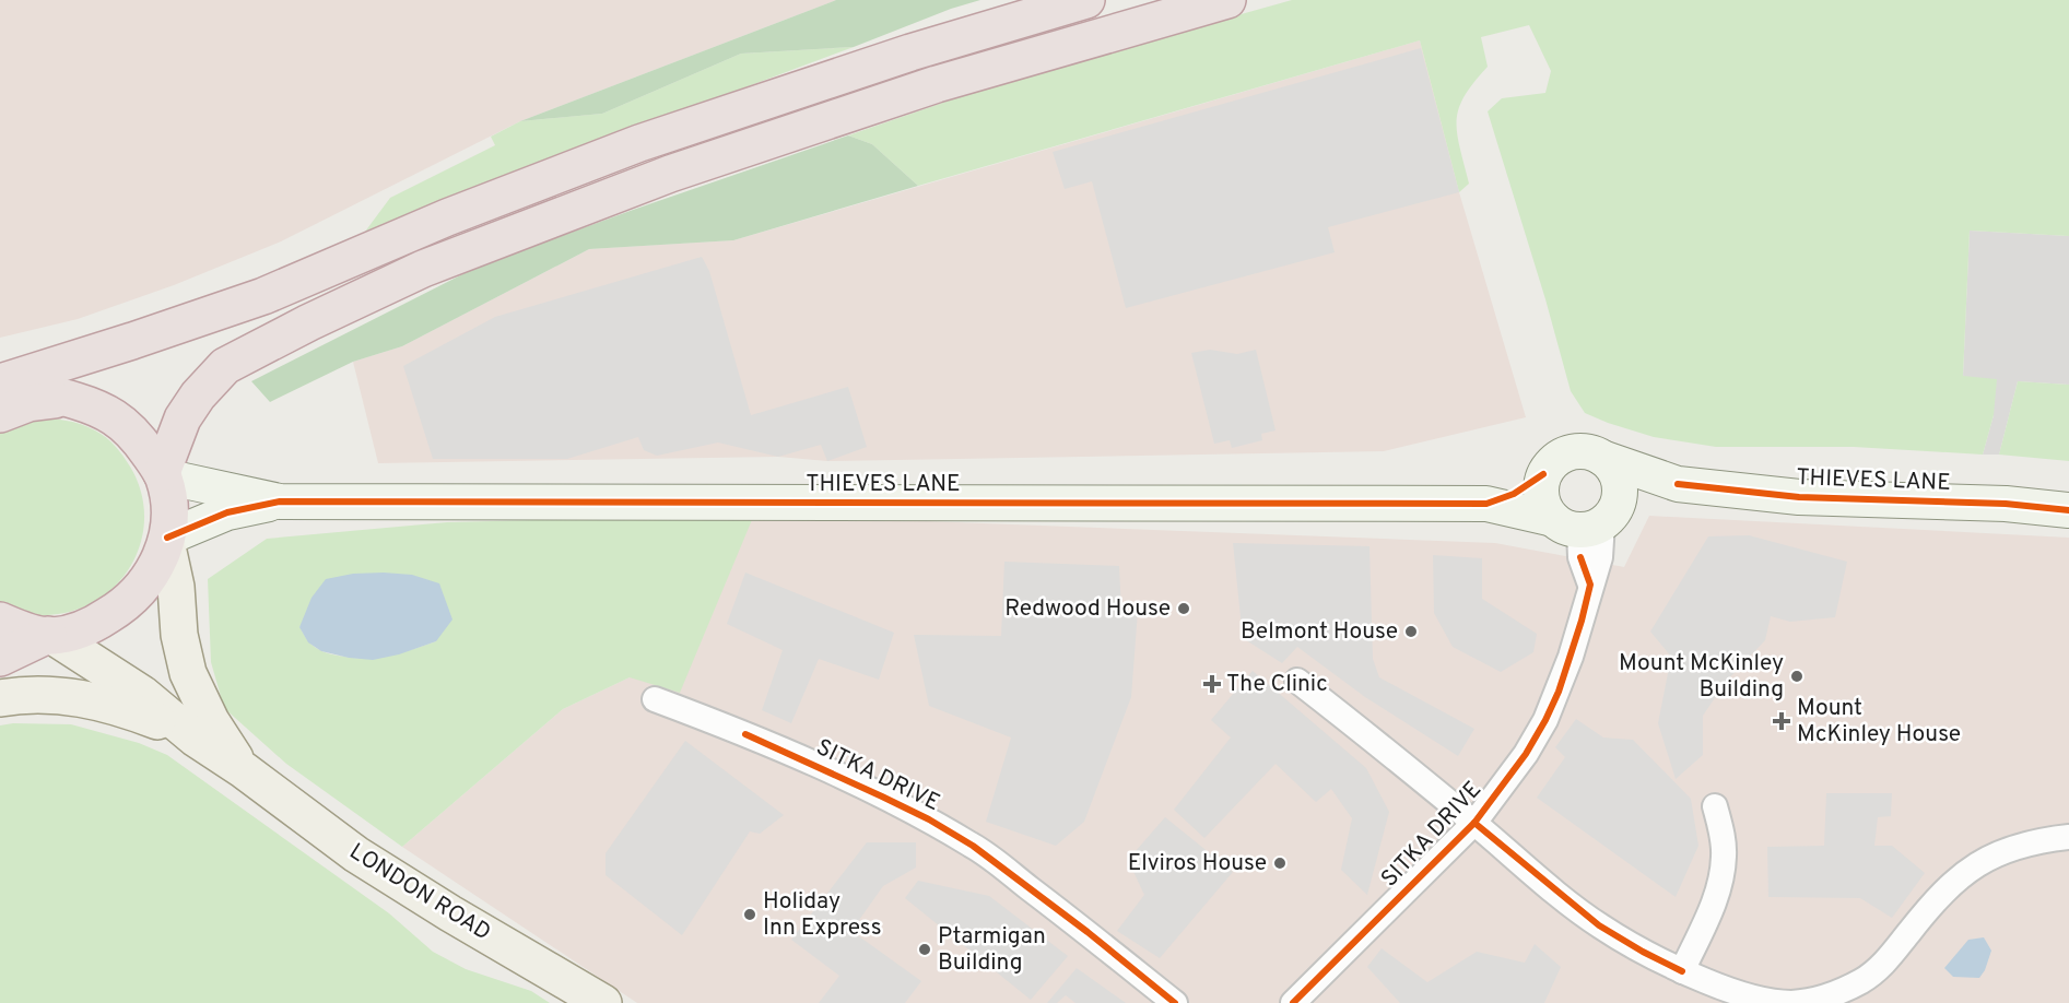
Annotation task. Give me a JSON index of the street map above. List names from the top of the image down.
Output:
{
  "streets": {
    "main road": ["THIEVES LANE", "LONDON ROAD"],
    "street": ["SITKA DRIVE"]
  },
  "places": {
    "other": [
      "Redwood House",
      "Belmont House",
      "Mount McKinley Building",
      "Elviros House",
      "Holiday Inn Express",
      "Ptarmigan Building"
    ],
    "health": ["The Clinic", "Mount McKinley House"]
  }
}
